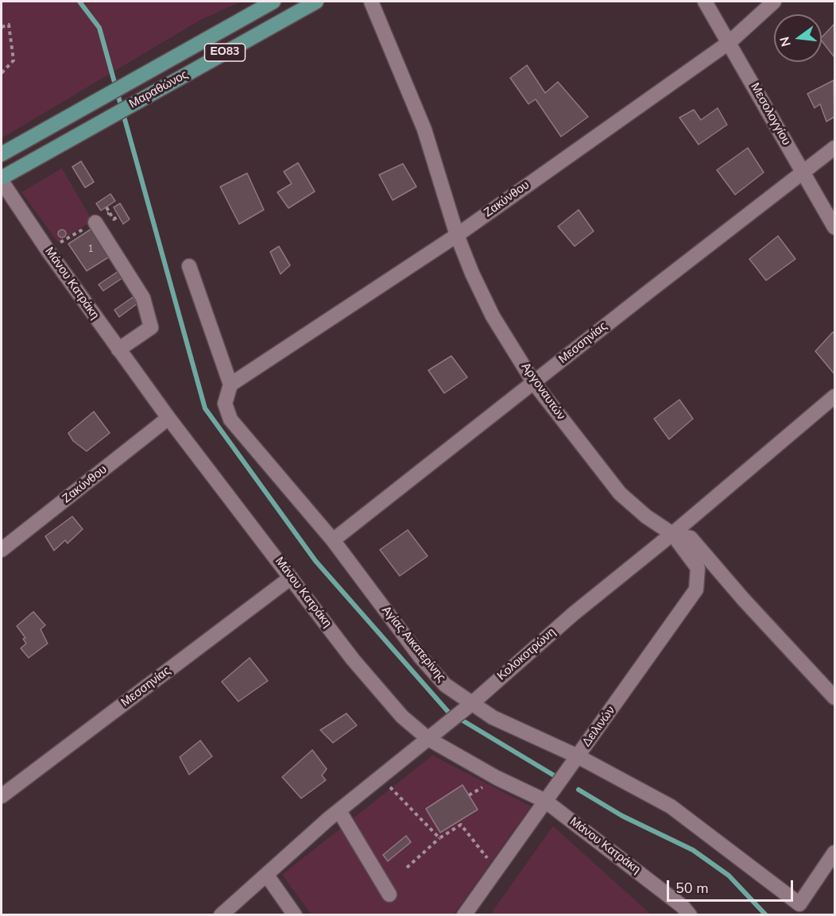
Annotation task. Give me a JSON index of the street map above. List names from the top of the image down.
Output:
{
  "streets": {
    "main road": ["ΕΟ83", "Μαραθώνος"],
    "street": [
      "Μεσολογγίου",
      "Ζακύνθου",
      "Μάνου Κατράκη",
      "Μεσσηνίας",
      "Αργοναυτών",
      "Αγίας Αικατερίνης",
      "Κολοκοτρώνη",
      "Δειλινών"
    ]
  },
  "crossings": [
    ["Μαραθώνος", "Μάνου Κατράκη"],
    ["Μεσολογγίου", "Ζακύνθου"],
    ["Μεσολογγίου", "Μεσσηνίας"],
    ["Ζακύνθου", "Μάνου Κατράκη"],
    ["Ζακύνθου", "Αργοναυτών"],
    ["Ζακύνθου", "Αγίας Αικατερίνης"],
    ["Μάνου Κατράκη", "Μεσσηνίας"],
    ["Μάνου Κατράκη", "Κολοκοτρώνη"],
    ["Μάνου Κατράκη", "Δειλινών"],
    ["Μεσσηνίας", "Αργοναυτών"],
    ["Μεσσηνίας", "Αγίας Αικατερίνης"],
    ["Αργοναυτών", "Κολοκοτρώνη"],
    ["Αργοναυτών", "Δειλινών"],
    ["Αγίας Αικατερίνης", "Κολοκοτρώνη"],
    ["Αγίας Αικατερίνης", "Δειλινών"],
    ["Κολοκοτρώνη", "Δειλινών"]
  ],
  "house_numbers": ["1"],
  "scale_bar": "50 m",
  "north": "left"
}
